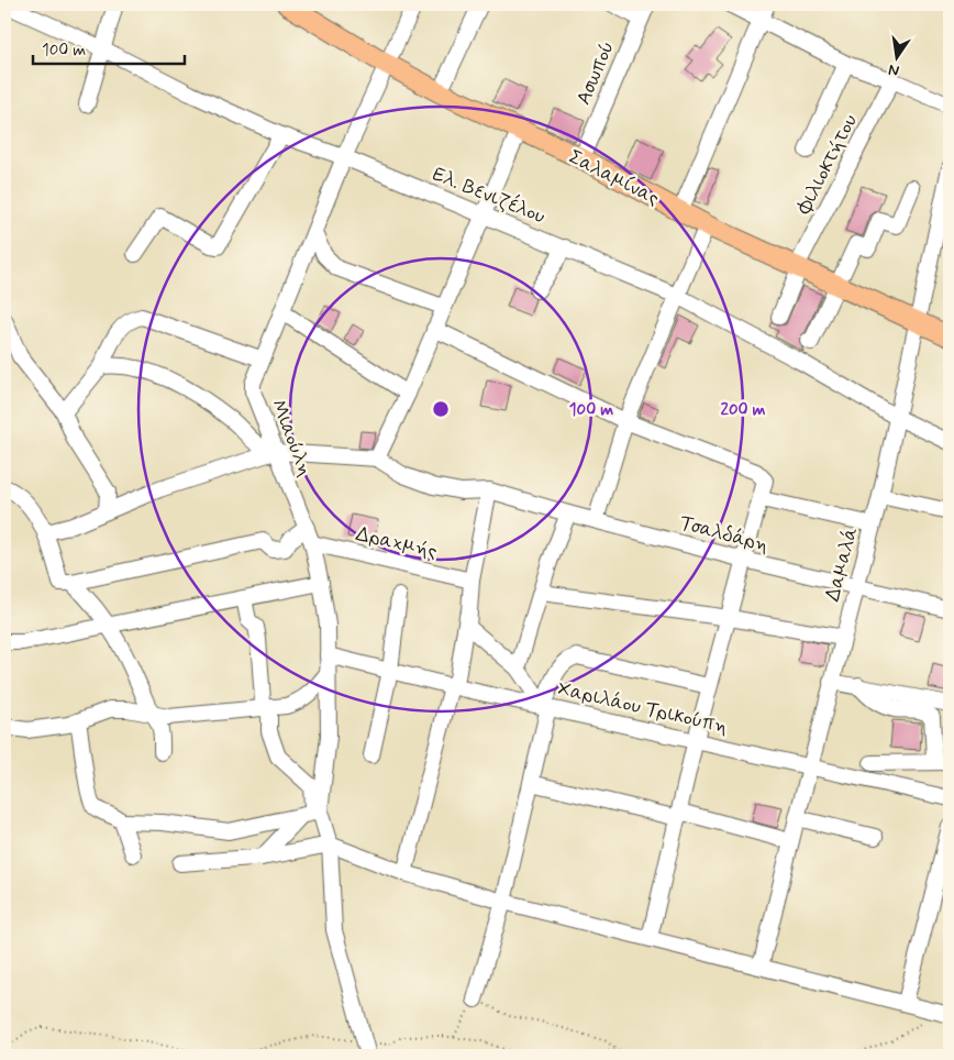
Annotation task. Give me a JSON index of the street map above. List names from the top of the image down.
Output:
{
  "streets": {
    "main road": ["Σαλαμίνας"],
    "street": [
      "Ασωπού",
      "Φιλιοκτήτου",
      "Ελ. Βενιζέλου",
      "Μιαούλη",
      "Τσαλδάρη",
      "Δραχμής",
      "Δαμαλά",
      "Χαριλάου Τρικούπη"
    ]
  },
  "crossings": [
    ["Ασωπού", "Σαλαμίνας"],
    ["Φιλιοκτήτου", "Σαλαμίνας"],
    ["Σαλαμίνας", "Μιαούλη"],
    ["Σαλαμίνας", "Δαμαλά"],
    ["Ελ. Βενιζέλου", "Μιαούλη"],
    ["Ελ. Βενιζέλου", "Δαμαλά"],
    ["Μιαούλη", "Δραχμής"],
    ["Μιαούλη", "Χαριλάου Τρικούπη"],
    ["Τσαλδάρη", "Δαμαλά"],
    ["Δαμαλά", "Χαριλάου Τρικούπη"]
  ],
  "scale_bar": "100 m",
  "north": "bottom",
  "rings": ["100 m", "200 m"]
}
